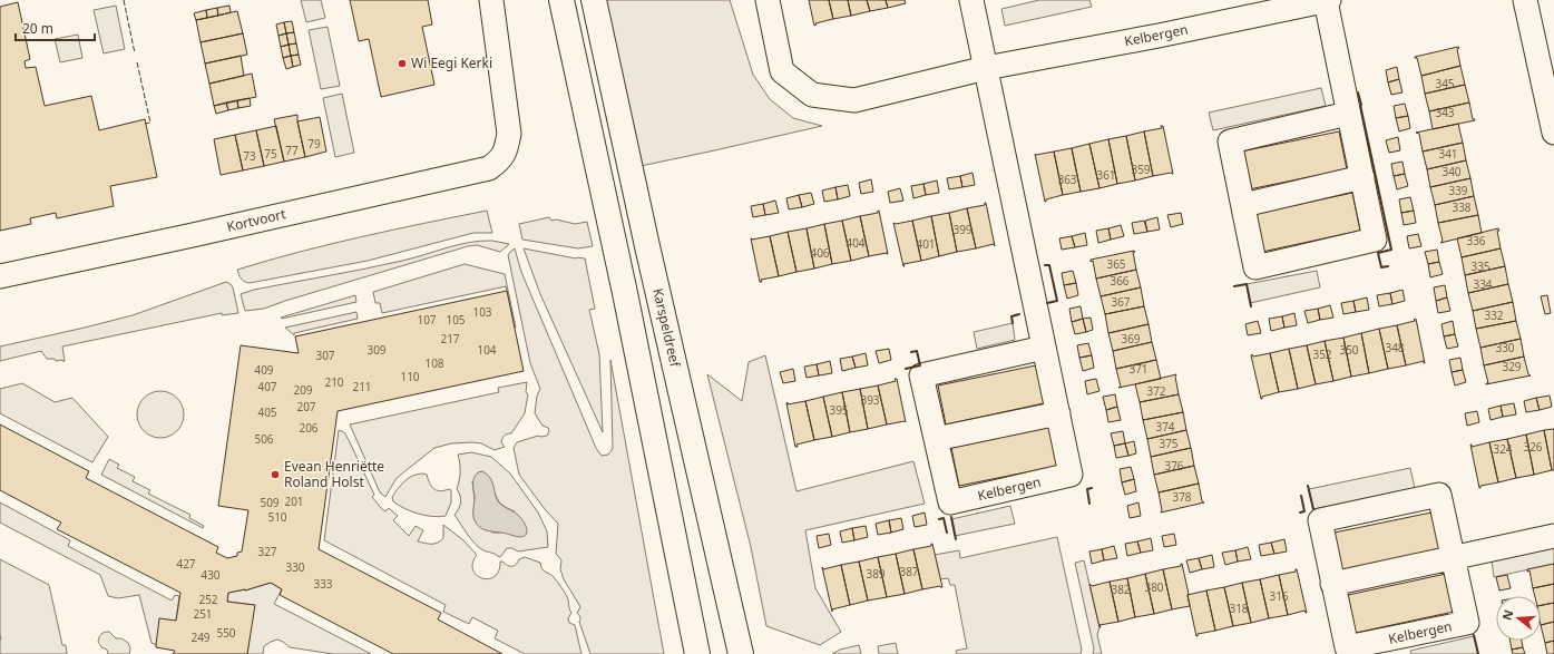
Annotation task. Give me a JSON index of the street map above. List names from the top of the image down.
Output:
{
  "streets": {
    "street": ["Kelbergen", "Kortvoort", "Karspeldreef"]
  },
  "places": ["Wi Eegi Kerki", "Evean Henriëtte Roland Holst"],
  "house_numbers": [
    "345",
    "343",
    "79",
    "77",
    "75",
    "341",
    "73",
    "359",
    "340",
    "361",
    "363",
    "339",
    "338",
    "399",
    "336",
    "404",
    "401",
    "406",
    "365",
    "335",
    "366",
    "334",
    "367",
    "103",
    "332",
    "107",
    "105",
    "217",
    "369",
    "348",
    "330",
    "309",
    "104",
    "350",
    "352",
    "307",
    "108",
    "329",
    "371",
    "409",
    "110",
    "210",
    "407",
    "211",
    "209",
    "372",
    "393",
    "207",
    "395",
    "405",
    "374",
    "206",
    "506",
    "375",
    "326",
    "324",
    "376",
    "378",
    "201",
    "509",
    "510",
    "327",
    "427",
    "330",
    "387",
    "389",
    "430",
    "333",
    "380",
    "382",
    "316",
    "252",
    "318",
    "251",
    "550",
    "249"
  ],
  "scale_bar": "20 m",
  "north": "left"
}
